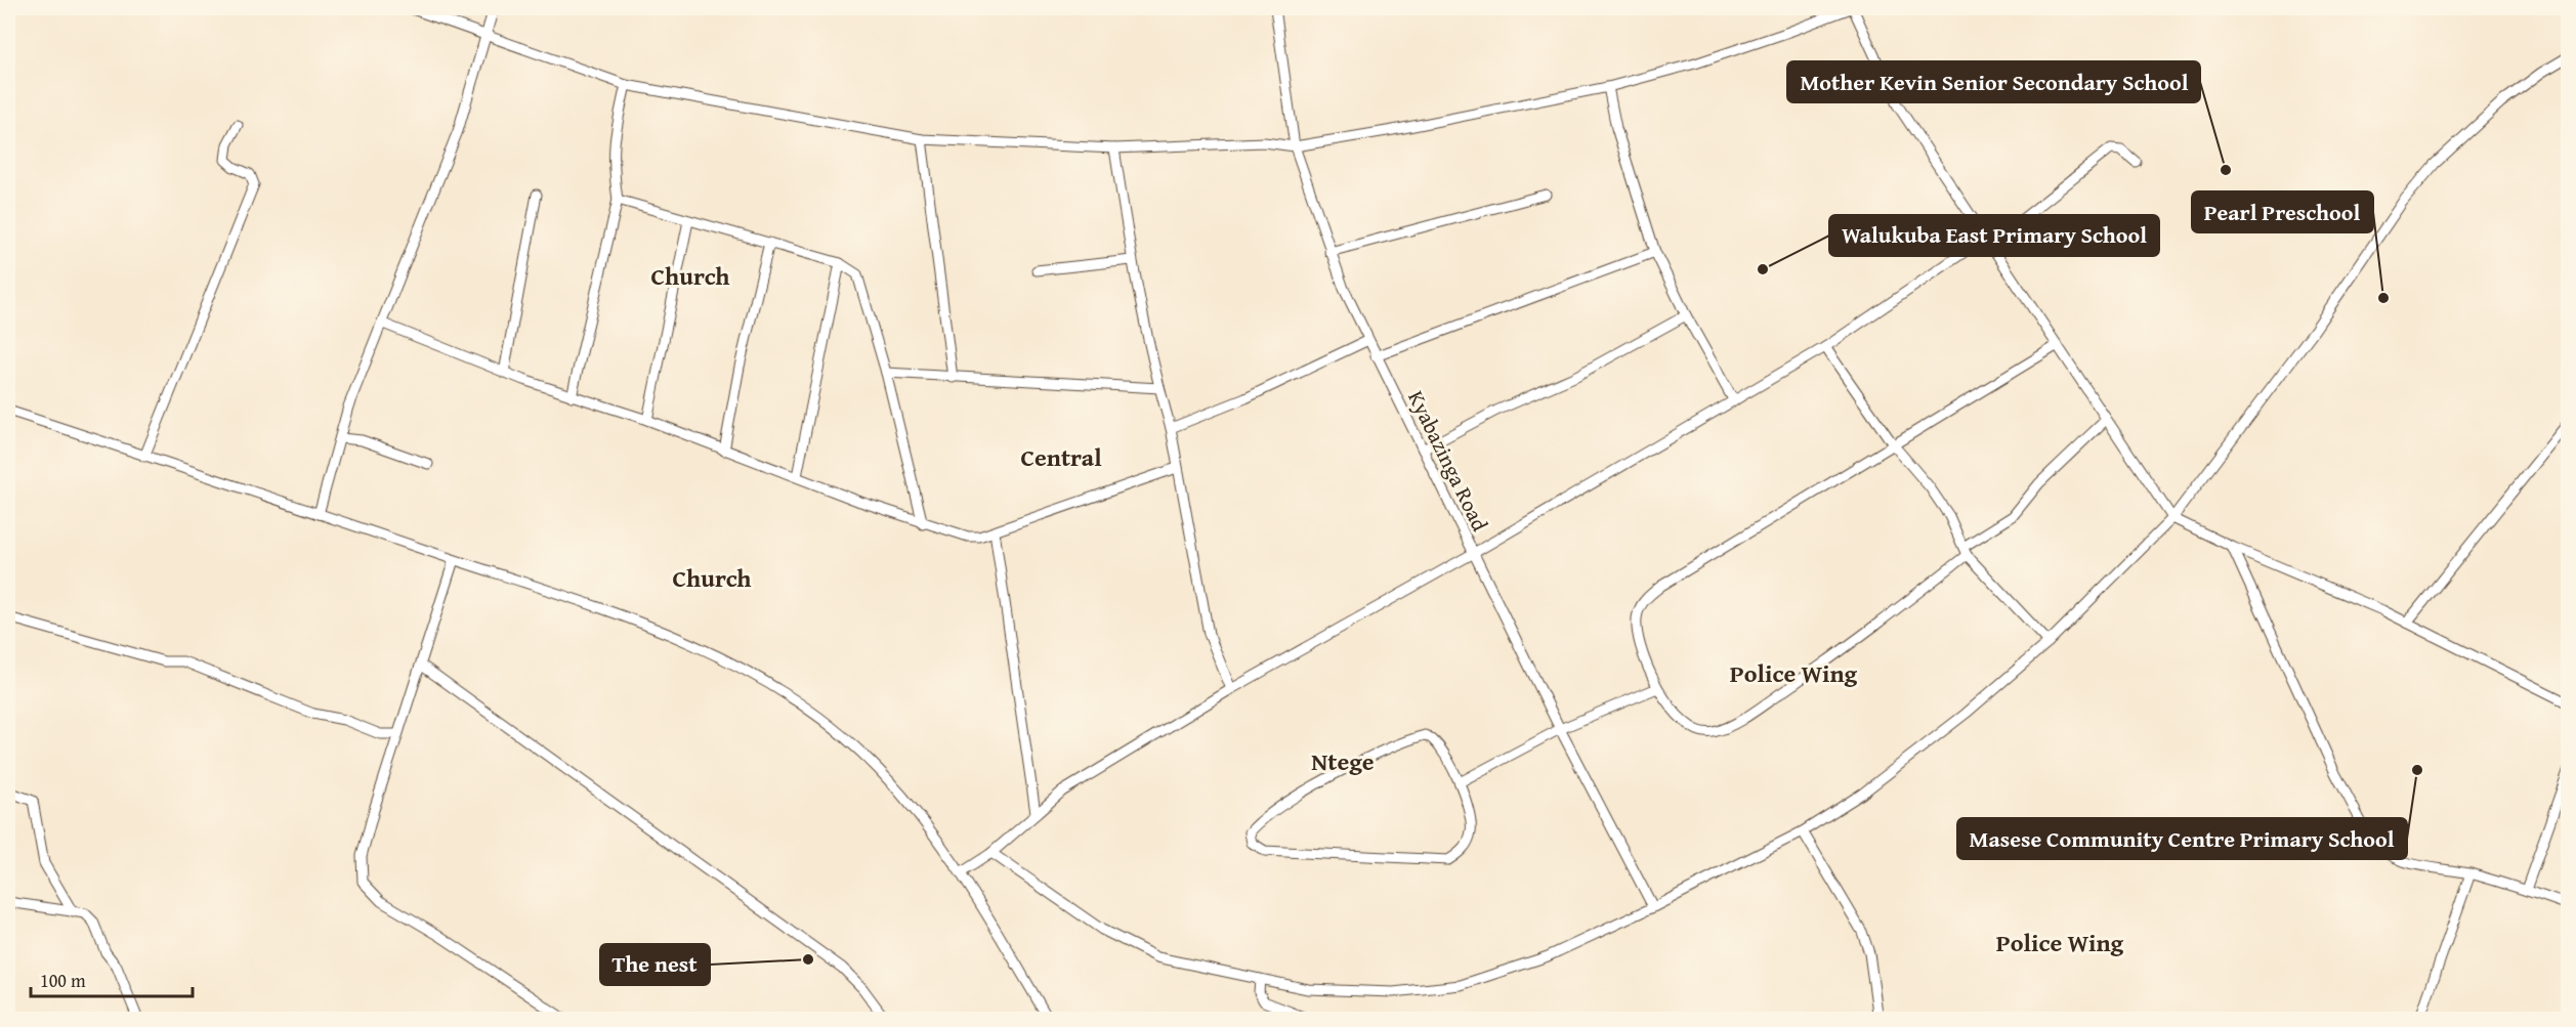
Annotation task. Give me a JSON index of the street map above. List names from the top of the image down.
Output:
{
  "streets": {
    "street": ["Kyabazinga Road"]
  },
  "districts": [
    "Church",
    "Central",
    "Church",
    "Police Wing",
    "Ntege",
    "Police Wing"
  ],
  "places": [
    "Mother Kevin Senior Secondary School",
    "Walukuba East Primary School",
    "Pearl Preschool",
    "Masese Community Centre Primary School",
    "The nest"
  ],
  "scale_bar": "100 m"
}
